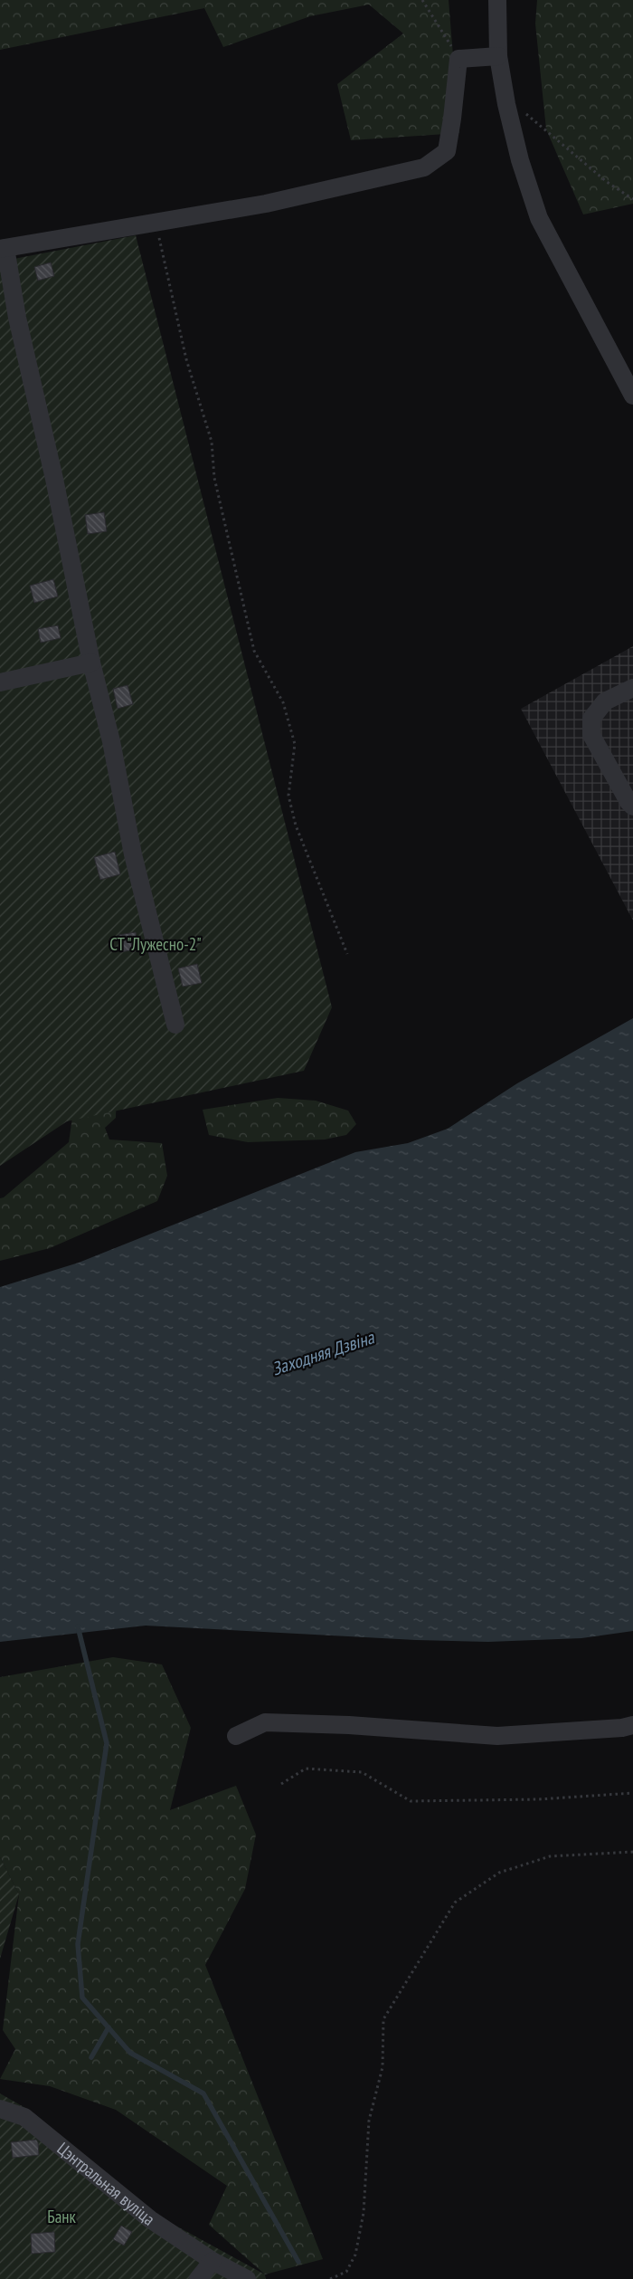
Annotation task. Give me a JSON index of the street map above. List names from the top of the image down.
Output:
{
  "streets": {
    "street": ["Цэнтральная вуліца"]
  },
  "water": ["Заходняя Дзвіна"],
  "parks": ["СТ \"Лужесно-2\"", "Банк"]
}
